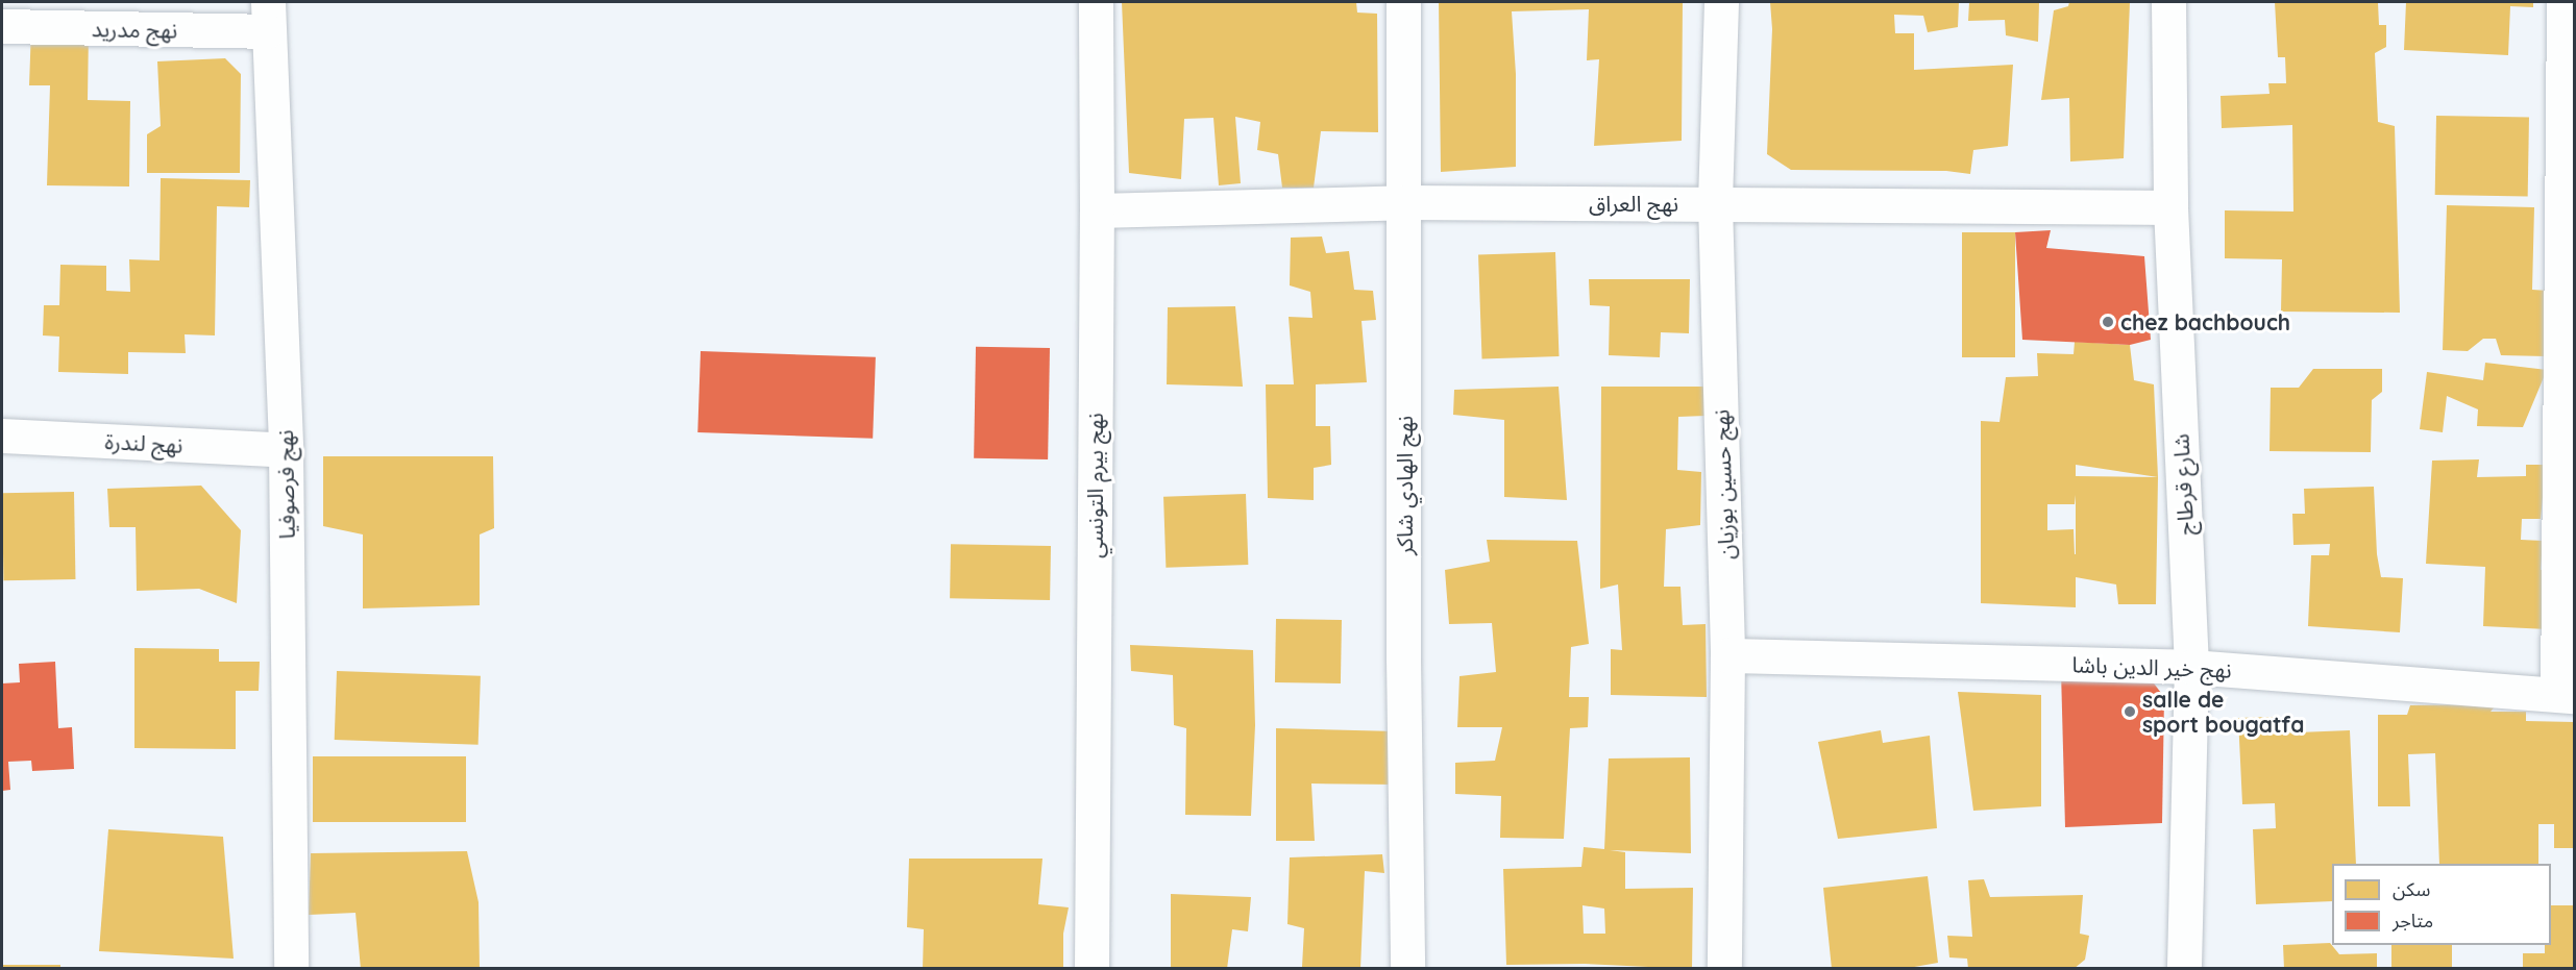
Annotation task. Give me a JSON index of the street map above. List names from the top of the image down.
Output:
{
  "streets": {
    "street": [
      "نهج مدريد",
      "نهج العراق",
      "نهج لندرة",
      "نهج فرصوفيا",
      "نهج حسين بوزيان",
      "شارع قرطاج",
      "نهج بيرم التونسي",
      "نهج الهادي شاكر",
      "نهج خير الدين باشا"
    ]
  },
  "crossings": [
    ["نهج مدريد", "نهج فرصوفيا"],
    ["نهج العراق", "نهج حسين بوزيان"],
    ["نهج العراق", "شارع قرطاج"],
    ["نهج العراق", "نهج بيرم التونسي"],
    ["نهج العراق", "نهج الهادي شاكر"],
    ["نهج لندرة", "نهج فرصوفيا"],
    ["نهج حسين بوزيان", "نهج خير الدين باشا"],
    ["شارع قرطاج", "نهج خير الدين باشا"]
  ],
  "places": ["chez bachbouch", "salle de sport bougatfa"],
  "legend": ["سكن", "متاجر"]
}
